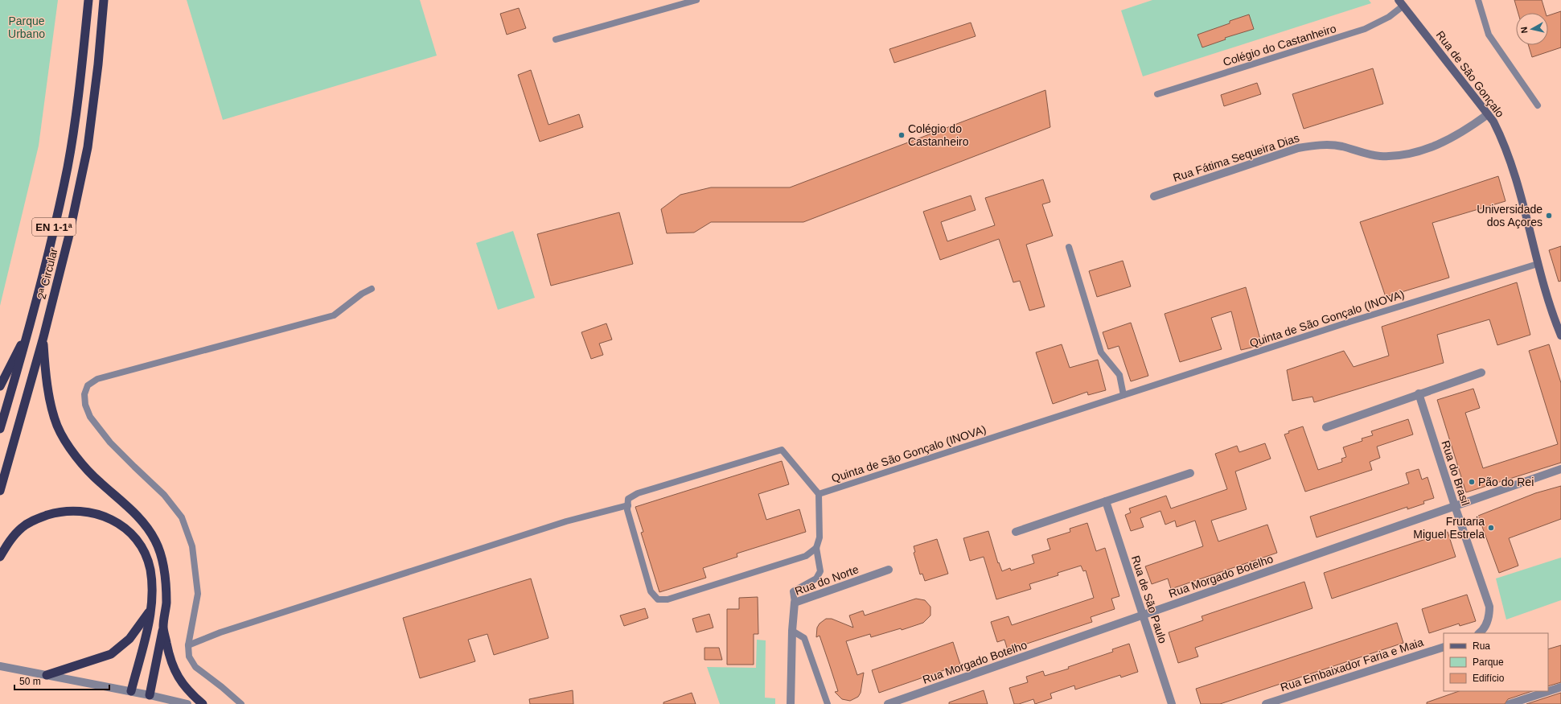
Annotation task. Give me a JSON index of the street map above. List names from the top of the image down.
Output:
{
  "streets": {
    "highway": ["EN 1-1ª", "2ª Circular"],
    "main road": ["Rua de São Gonçalo"],
    "street": [
      "Rua Fátima Sequeira Dias",
      "Rua do Brasil",
      "Rua Morgado Botelho",
      "Rua do Norte",
      "Rua de São Paulo",
      "Rua Embaixador Faria e Maia"
    ],
    "lane": ["Colégio do Castanheiro", "Quinta de São Gonçalo (INOVA)"]
  },
  "crossings": [
    ["Colégio do Castanheiro", "Rua de São Gonçalo"],
    ["Rua de São Gonçalo", "Rua Fátima Sequeira Dias"],
    ["Rua de São Gonçalo", "Quinta de São Gonçalo (INOVA)"],
    ["Rua do Brasil", "Rua Morgado Botelho"],
    ["Rua Morgado Botelho", "Rua de São Paulo"]
  ],
  "parks": ["Parque Urbano"],
  "places": [
    "Colégio do Castanheiro",
    "Universidade dos Açores",
    "Pão do Rei",
    "Frutaria Miguel Estrela"
  ],
  "legend": ["Rua", "Parque", "Edifício"],
  "scale_bar": "50 m",
  "north": "left"
}
